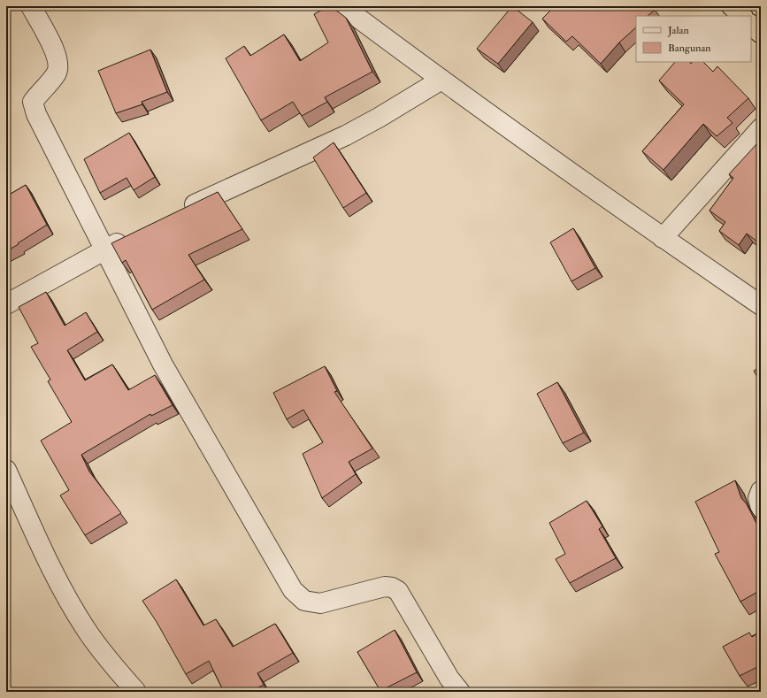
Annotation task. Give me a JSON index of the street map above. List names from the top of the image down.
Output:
{
  "legend": ["Jalan", "Bangunan"]
}
